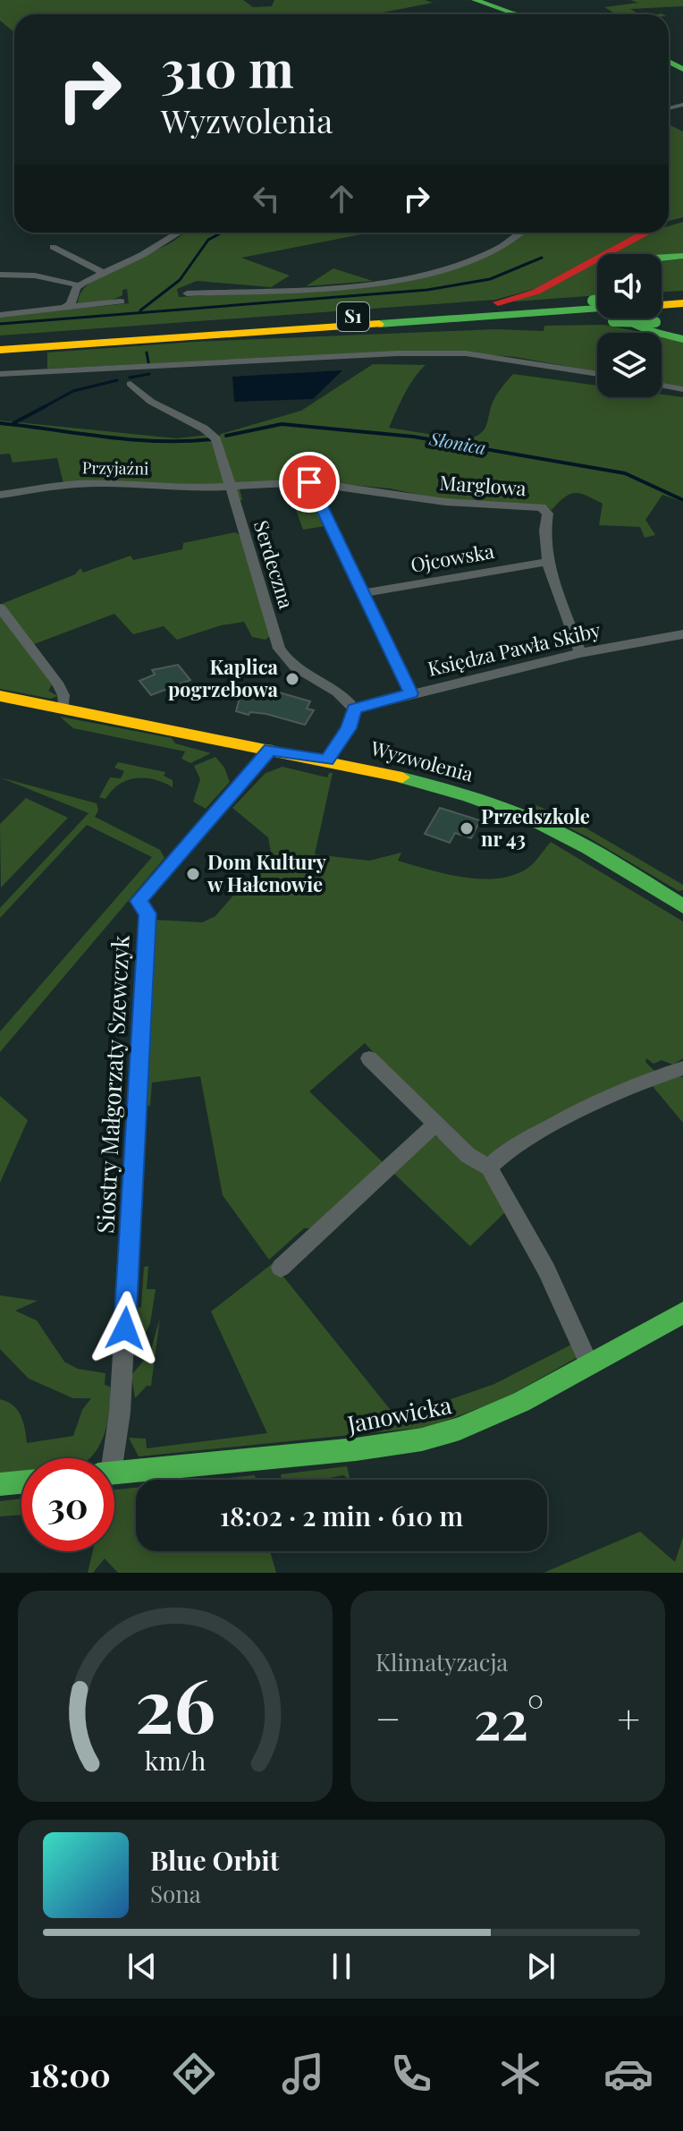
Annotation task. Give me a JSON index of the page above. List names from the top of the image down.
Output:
{
  "streets": {
    "main road": ["S1", "Wyzwolenia", "Janowicka"],
    "street": [
      "Przyjaźni",
      "Marglowa",
      "Ojcowska",
      "Serdeczna",
      "Księdza Pawła Skiby",
      "Siostry Małgorzaty Szewczyk"
    ]
  },
  "crossings": [
    ["Przyjaźni", "Marglowa"],
    ["Przyjaźni", "Serdeczna"],
    ["Marglowa", "Ojcowska"],
    ["Marglowa", "Serdeczna"],
    ["Marglowa", "Księdza Pawła Skiby"],
    ["Serdeczna", "Księdza Pawła Skiby"],
    ["Wyzwolenia", "Siostry Małgorzaty Szewczyk"]
  ],
  "water": ["Słonica"],
  "places": ["Kaplica pogrzebowa", "Przedszkole nr 43", "Dom Kultury w Hałcnowie"],
  "page": {
    "turn": ["310 m", "Wyzwolenia"],
    "limit": "30",
    "trip": "18:02 · 2 min · 610 m",
    "tile": "Klimatyzacja",
    "heat": ["−", "22°", "+"],
    "song": ["Blue Orbit", "Sona"],
    "tabs": "18:00",
    "gauge": ["26", "km/h"]
  }
}
